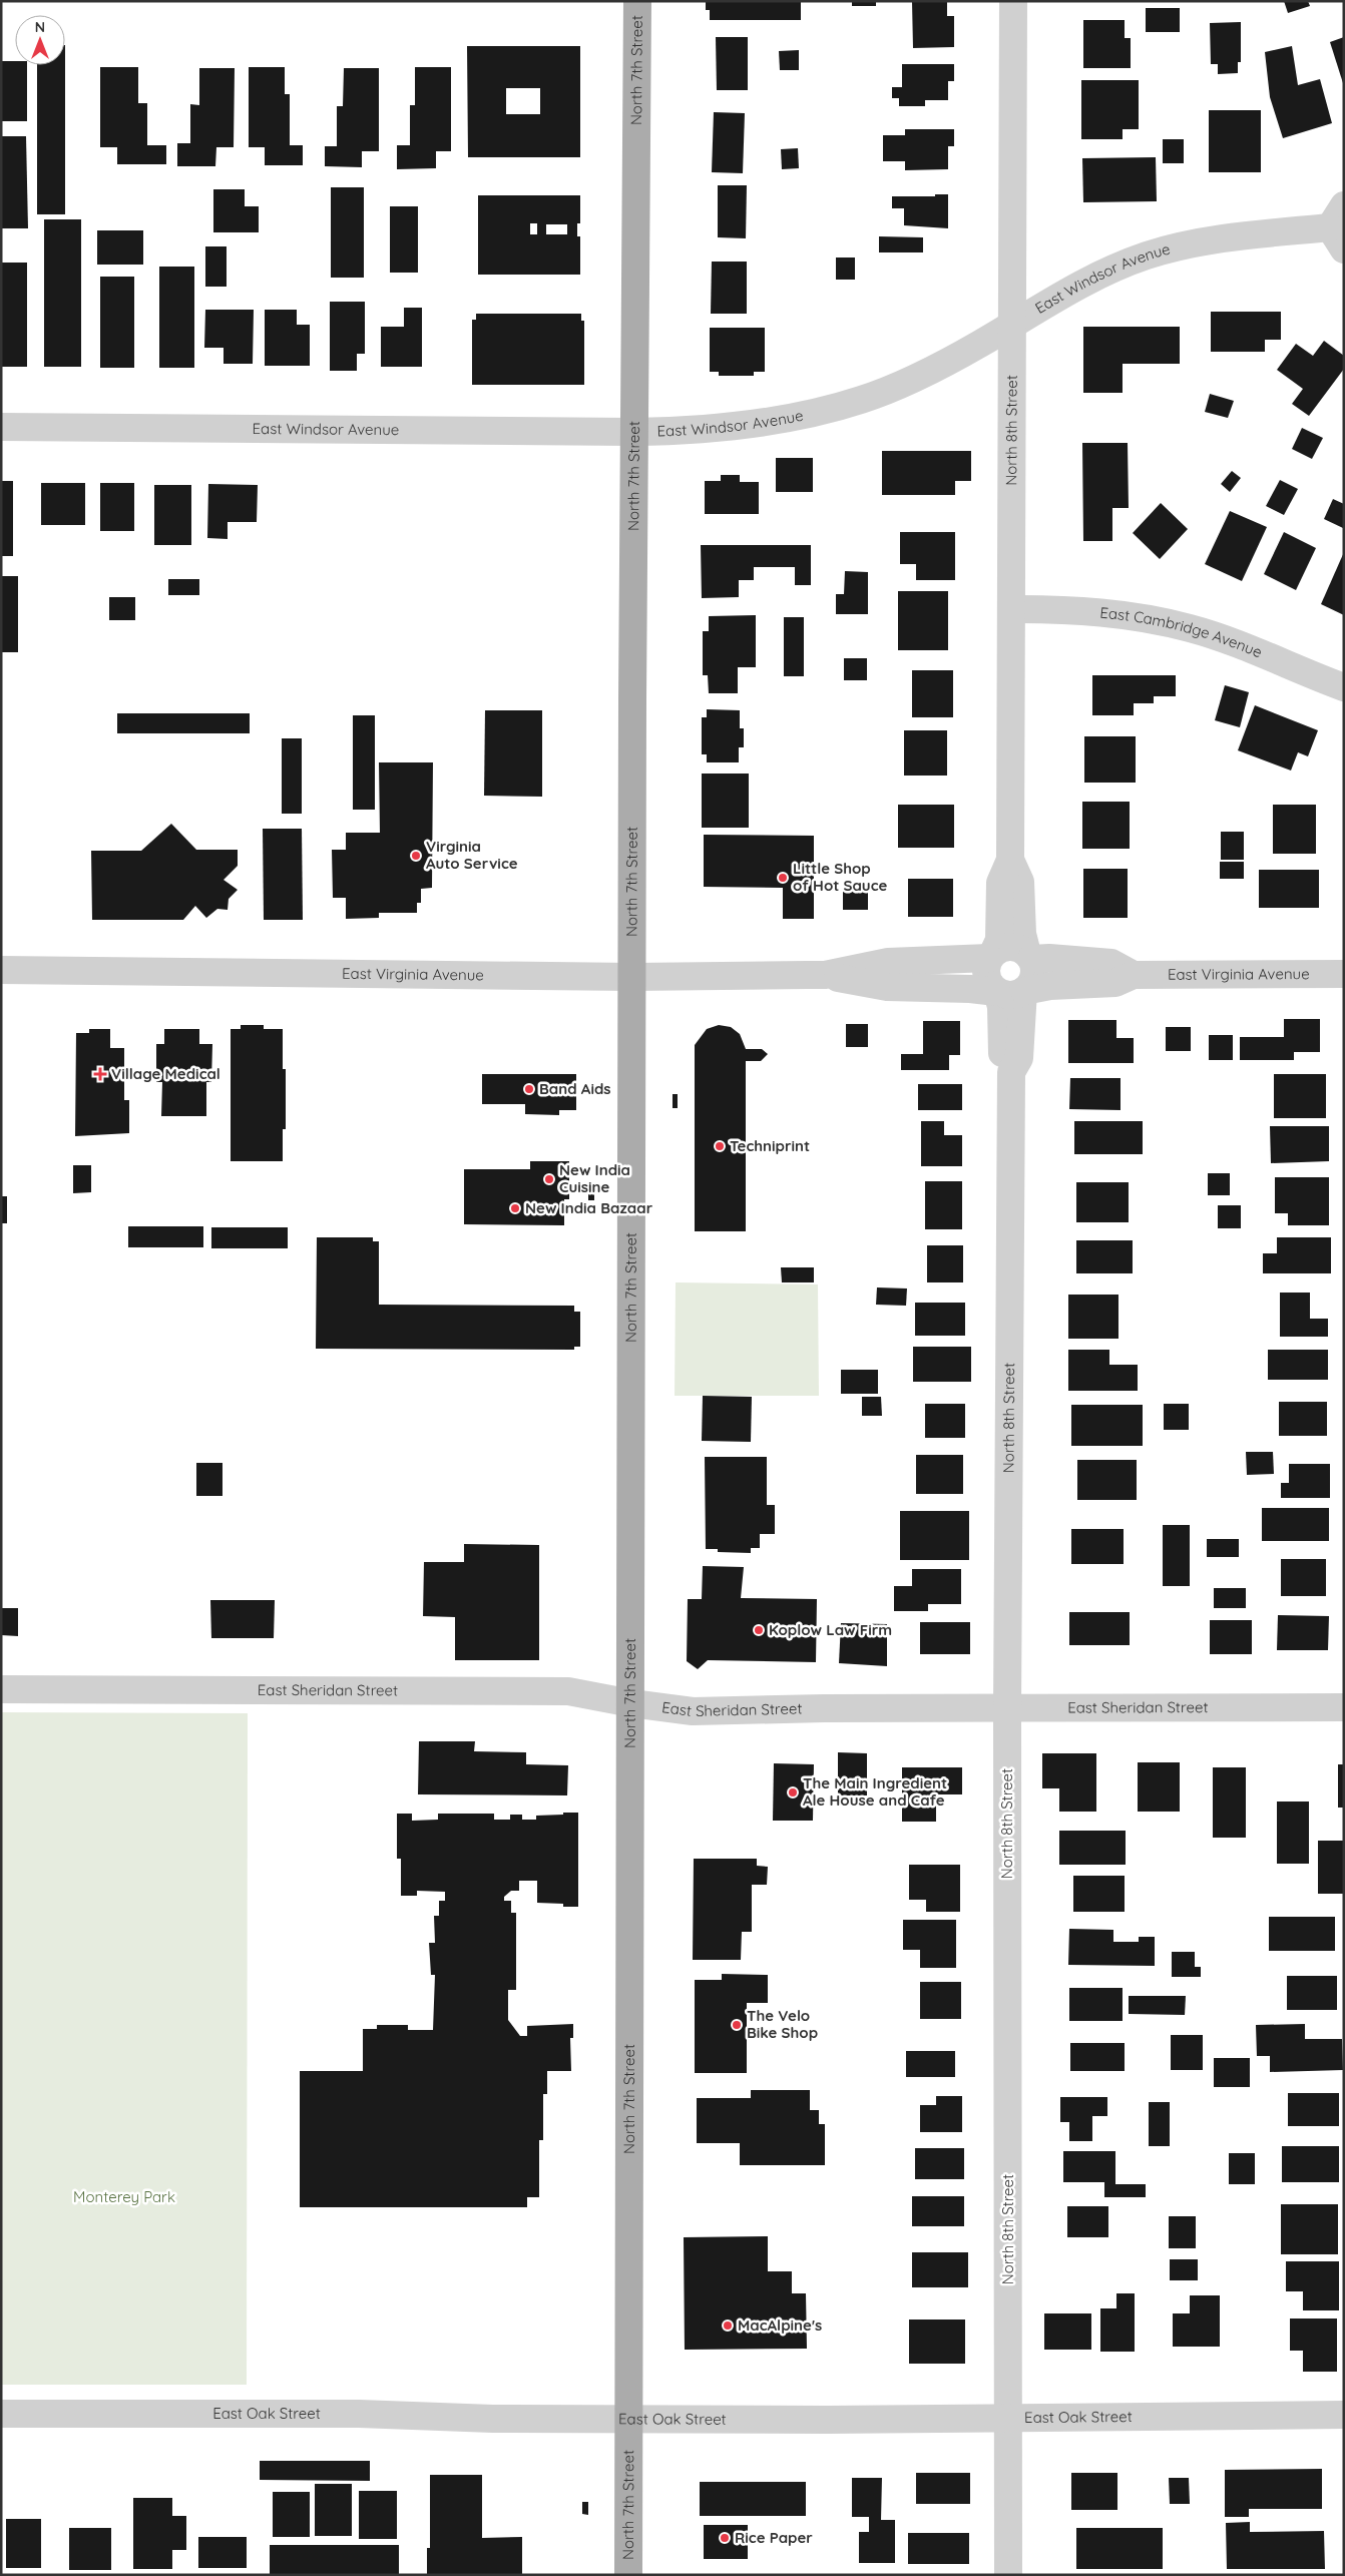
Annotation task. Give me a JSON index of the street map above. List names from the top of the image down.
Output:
{
  "streets": {
    "main road": ["North 7th Street"],
    "street": [
      "East Windsor Avenue",
      "North 8th Street",
      "East Cambridge Avenue",
      "East Virginia Avenue",
      "East Sheridan Street",
      "East Oak Street"
    ]
  },
  "crossings": [
    ["North 7th Street", "East Windsor Avenue"],
    ["North 7th Street", "East Virginia Avenue"],
    ["North 7th Street", "East Sheridan Street"],
    ["North 7th Street", "East Oak Street"],
    ["East Windsor Avenue", "North 8th Street"],
    ["North 8th Street", "East Cambridge Avenue"],
    ["North 8th Street", "East Virginia Avenue"],
    ["North 8th Street", "East Sheridan Street"],
    ["North 8th Street", "East Oak Street"]
  ],
  "parks": ["Monterey Park"],
  "places": {
    "other": [
      "Virginia Auto Service",
      "Little Shop of Hot Sauce",
      "Band Aids",
      "Techniprint",
      "New India Cuisine",
      "New India Bazaar",
      "Koplow Law Firm",
      "The Main Ingredient Ale House and Cafe",
      "The Velo Bike Shop",
      "MacAlpine's",
      "Rice Paper"
    ],
    "health": ["Village Medical"]
  },
  "north": "top"
}
